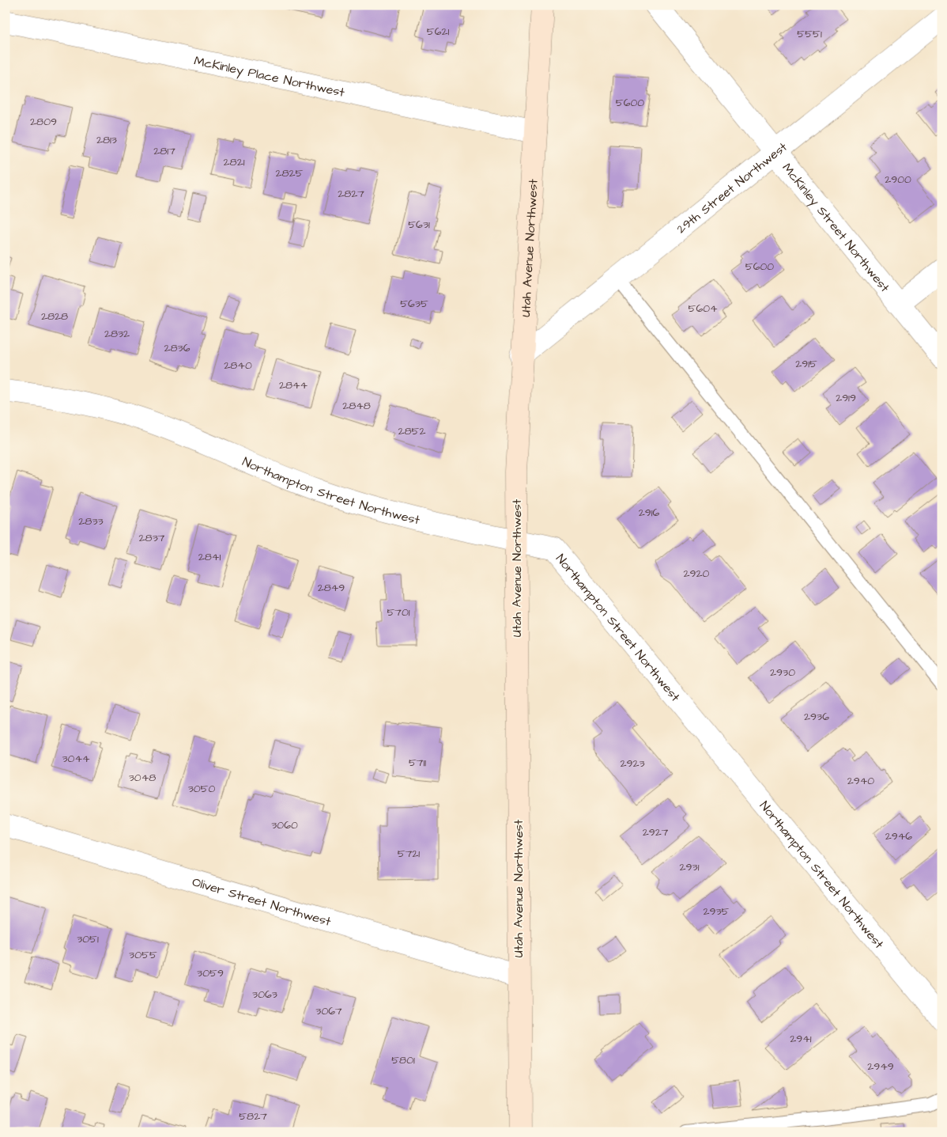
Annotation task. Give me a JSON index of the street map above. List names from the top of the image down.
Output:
{
  "streets": {
    "street": [
      "McKinley Place Northwest",
      "29th Street Northwest",
      "McKinley Street Northwest",
      "Utah Avenue Northwest",
      "Northampton Street Northwest",
      "Oliver Street Northwest"
    ]
  },
  "crossings": [
    ["McKinley Place Northwest", "Utah Avenue Northwest"],
    ["29th Street Northwest", "McKinley Street Northwest"],
    ["29th Street Northwest", "Utah Avenue Northwest"],
    ["Utah Avenue Northwest", "Northampton Street Northwest"],
    ["Utah Avenue Northwest", "Oliver Street Northwest"]
  ],
  "house_numbers": [
    "5621",
    "5551",
    "5600",
    "2809",
    "2813",
    "2817",
    "2821",
    "2825",
    "2900",
    "2827",
    "5631",
    "5600",
    "5635",
    "5604",
    "2828",
    "2832",
    "2836",
    "2915",
    "2840",
    "2844",
    "2919",
    "2848",
    "2852",
    "2916",
    "2833",
    "2837",
    "2841",
    "2920",
    "2849",
    "5701",
    "2930",
    "2936",
    "3044",
    "5711",
    "2923",
    "3048",
    "2940",
    "3050",
    "3060",
    "2927",
    "2946",
    "5721",
    "2931",
    "2935",
    "3051",
    "3055",
    "3059",
    "3063",
    "3067",
    "2941",
    "5801",
    "2949",
    "5827"
  ]
}
